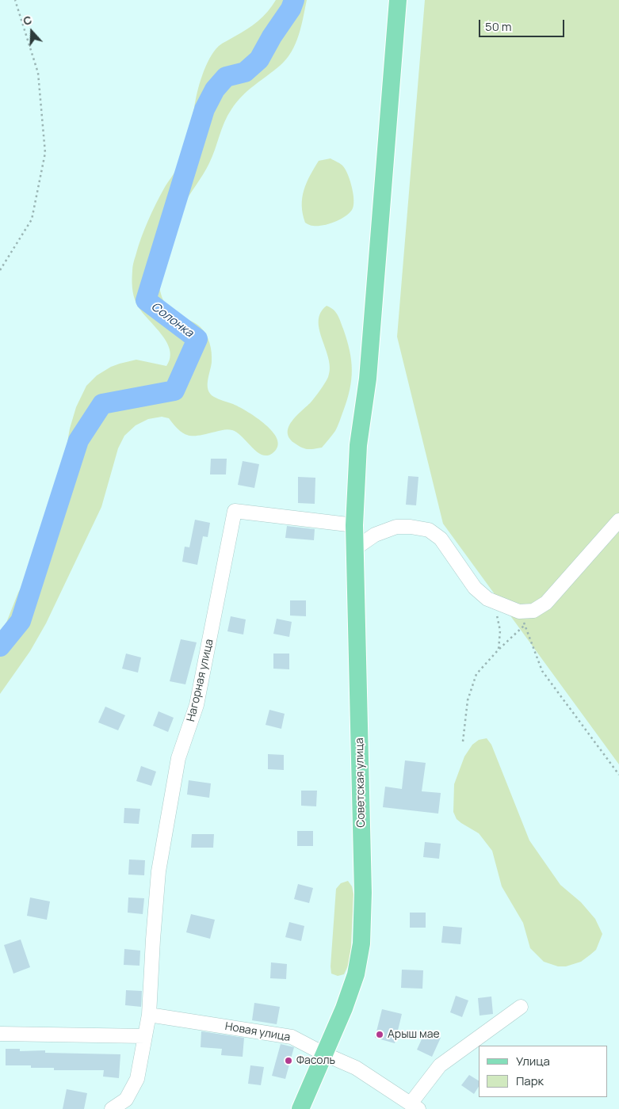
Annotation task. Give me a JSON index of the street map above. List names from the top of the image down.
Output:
{
  "streets": {
    "main road": ["Советская улица"],
    "street": ["Нагорная улица", "Новая улица"]
  },
  "crossings": [
    ["Нагорная улица", "Советская улица"],
    ["Нагорная улица", "Новая улица"],
    ["Советская улица", "Новая улица"]
  ],
  "water": ["Солонка"],
  "places": ["Арыш мае", "Фасоль"],
  "legend": ["Улица", "Парк"],
  "scale_bar": "50 m",
  "north": "top"
}
